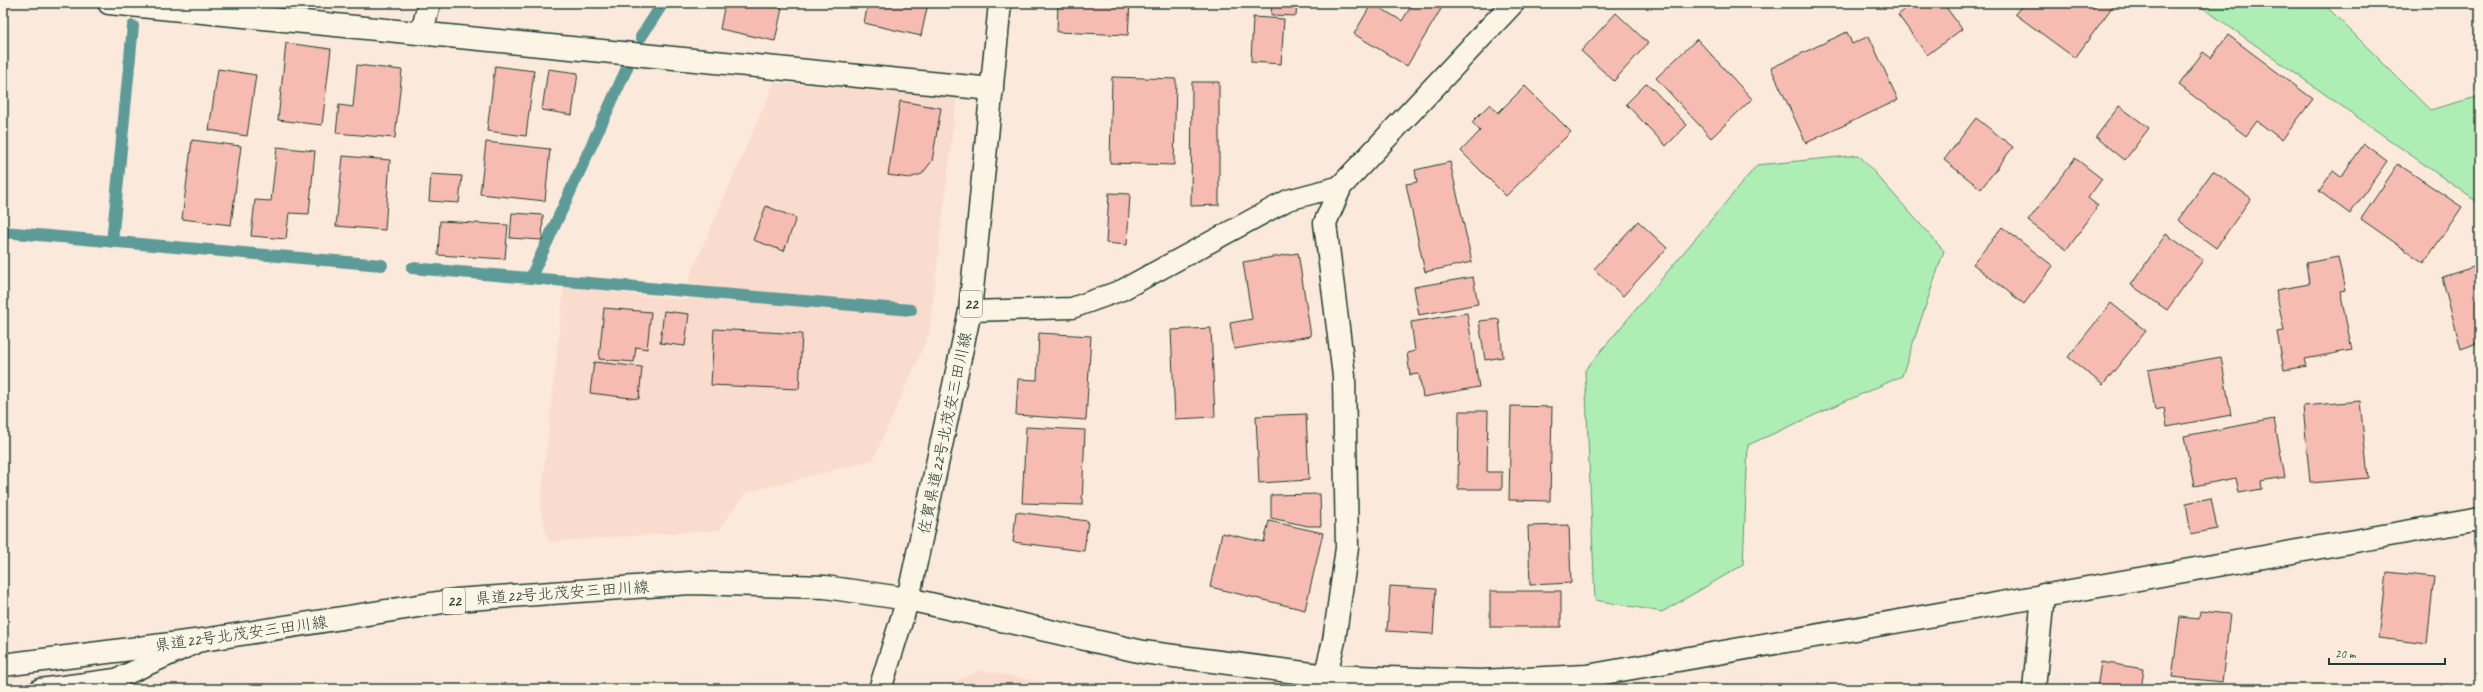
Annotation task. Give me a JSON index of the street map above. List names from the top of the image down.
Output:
{
  "streets": {
    "street": ["22", "佐賀県道22号北茂安三田川線", "県道22号北茂安三田川線"]
  },
  "crossings": [
    ["佐賀県道22号北茂安三田川線", "県道22号北茂安三田川線"]
  ],
  "scale_bar": "20 m"
}
